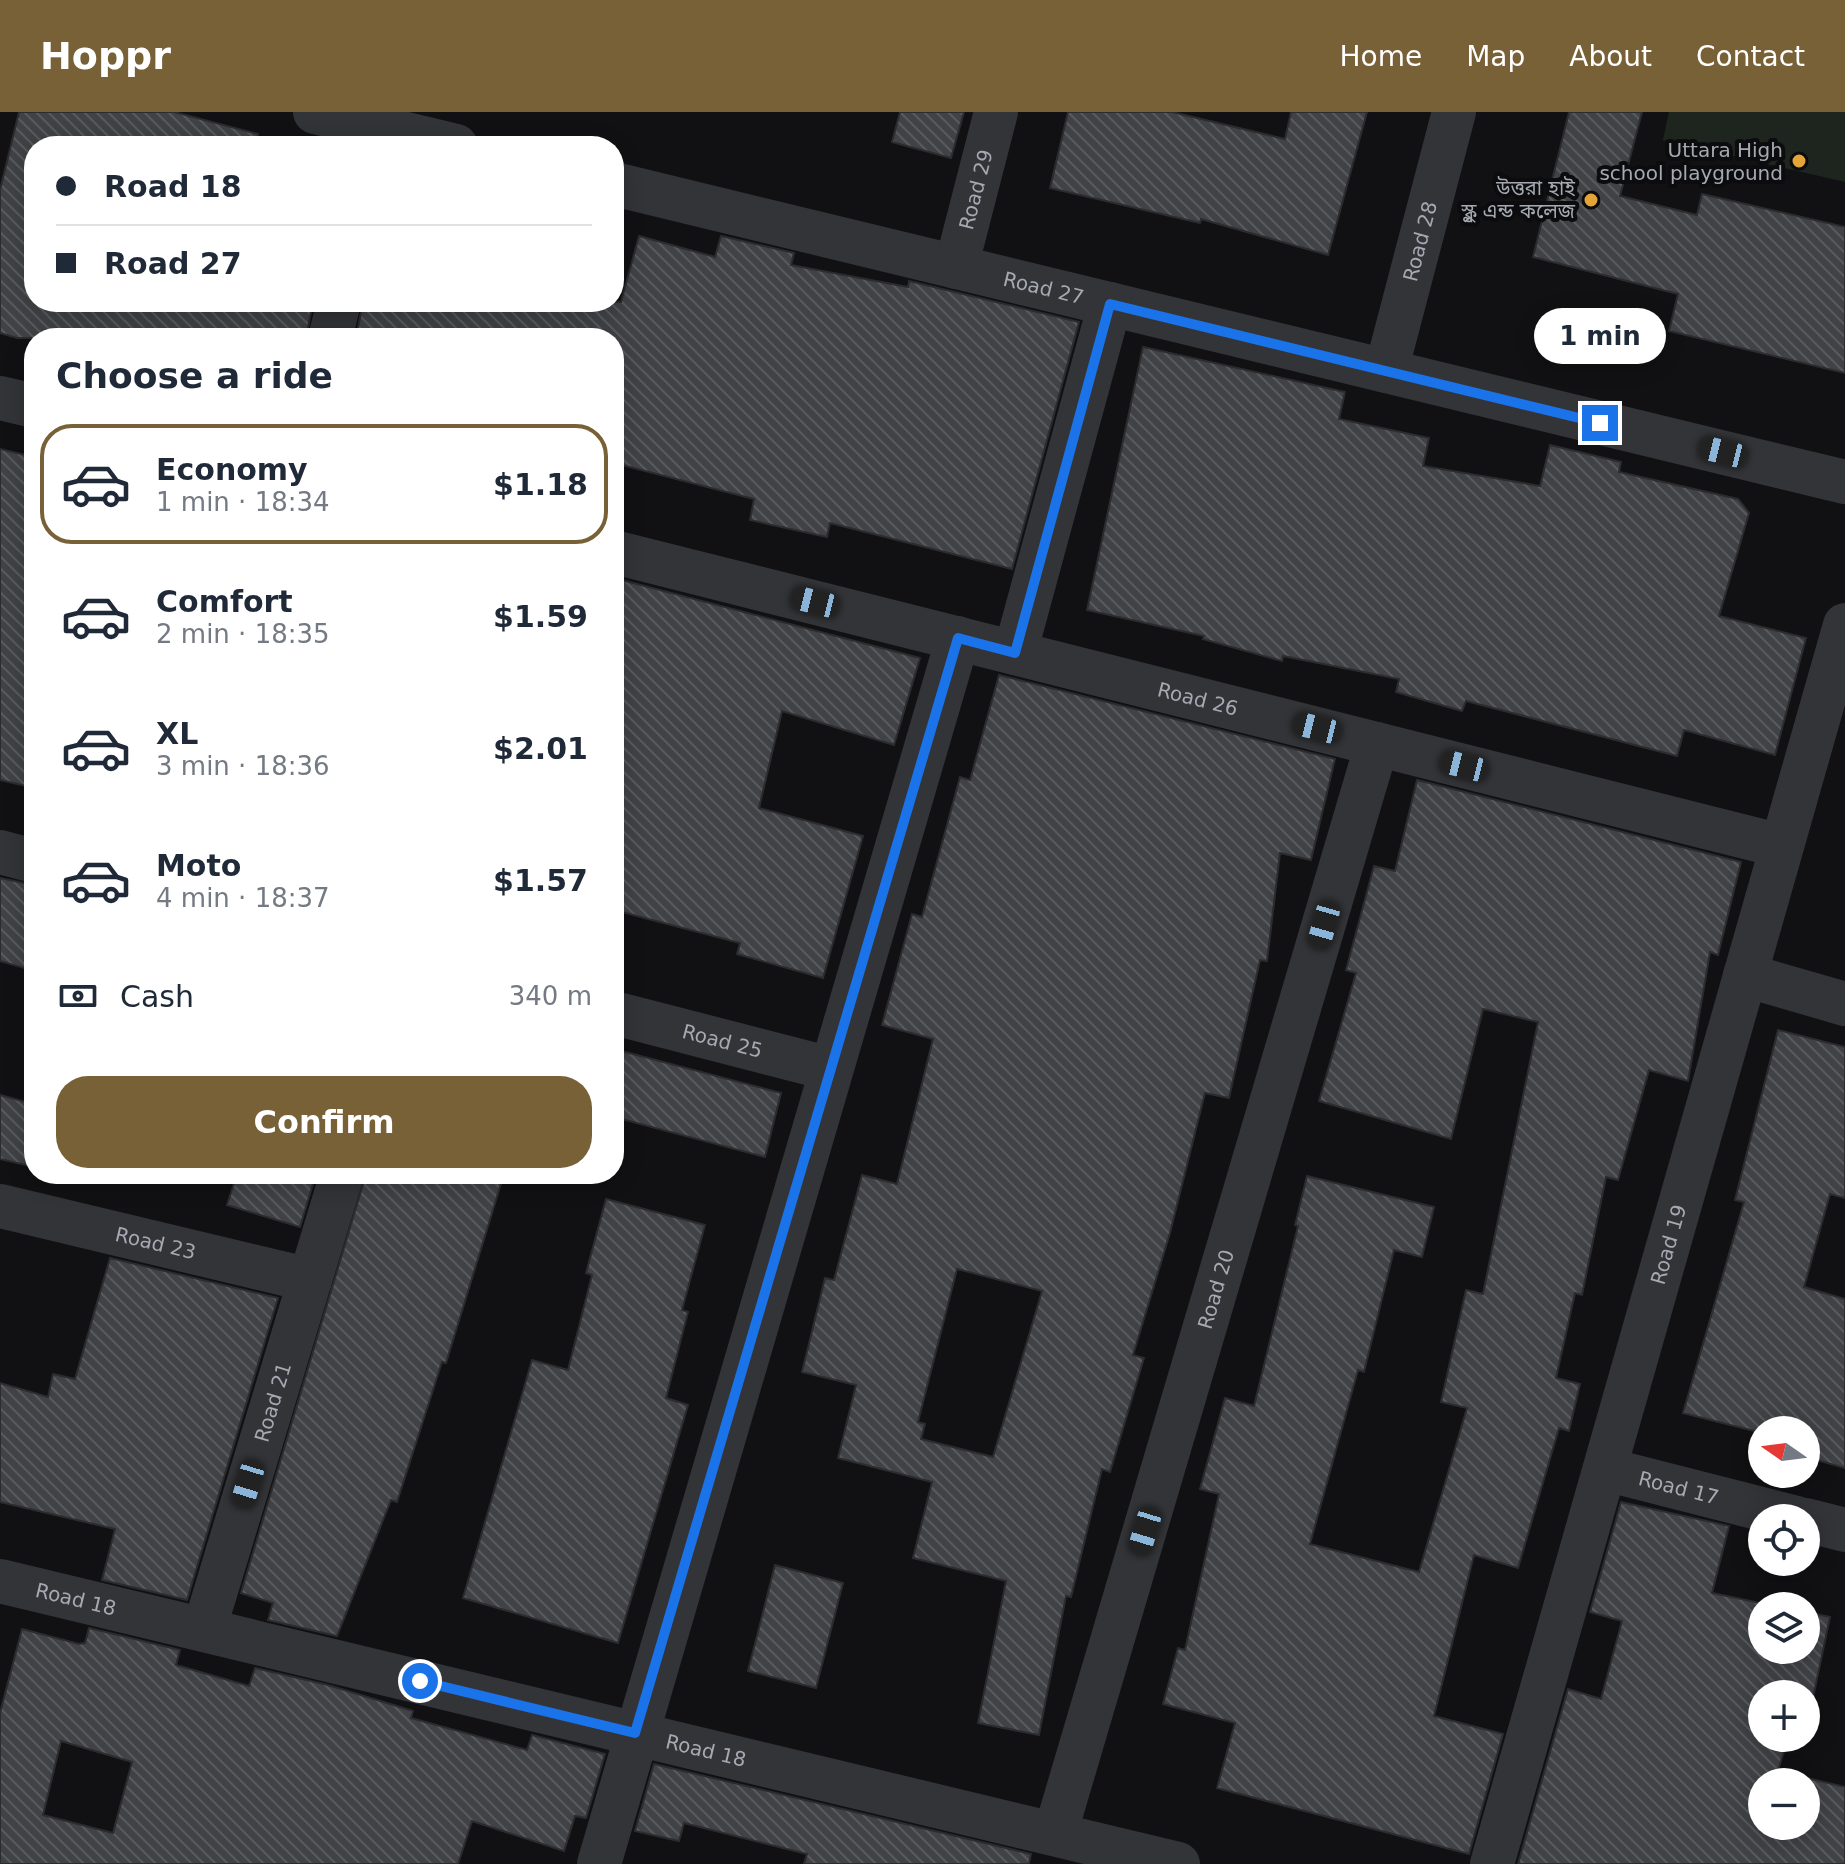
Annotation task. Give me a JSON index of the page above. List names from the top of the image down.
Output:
{
  "streets": {
    "street": [
      "Road 29",
      "Road 28",
      "Road 27",
      "Road 26",
      "Road 25",
      "Road 23",
      "Road 19",
      "Road 20",
      "Road 21",
      "Road 17",
      "Road 18"
    ]
  },
  "crossings": [
    ["Road 29", "Road 27"],
    ["Road 28", "Road 27"],
    ["Road 26", "Road 19"],
    ["Road 26", "Road 20"],
    ["Road 23", "Road 21"],
    ["Road 19", "Road 17"],
    ["Road 20", "Road 18"],
    ["Road 21", "Road 18"]
  ],
  "places": ["Uttara High school playground", "উত্তরা হাই স্কুল এন্ড কলেজ"],
  "north": "left",
  "page": {
    "header": "Hoppr",
    "nav": [
      "Home",
      "Map",
      "About",
      "Contact"
    ],
    "banner": ["Road 18", "Road 27"],
    "bubble": "1 min",
    "heading": "Choose a ride",
    "list": [
      {
        "name": "Economy",
        "note": "1 min · 18:34",
        "value": "$1.18"
      },
      {
        "name": "Comfort",
        "note": "2 min · 18:35",
        "value": "$1.59"
      },
      {
        "name": "XL",
        "note": "3 min · 18:36",
        "value": "$2.01"
      },
      {
        "name": "Moto",
        "note": "4 min · 18:37",
        "value": "$1.57"
      }
    ],
    "pay": ["Cash", "340 m"],
    "buttons": "Confirm",
    "map_buttons": ["+", "−"]
  }
}
